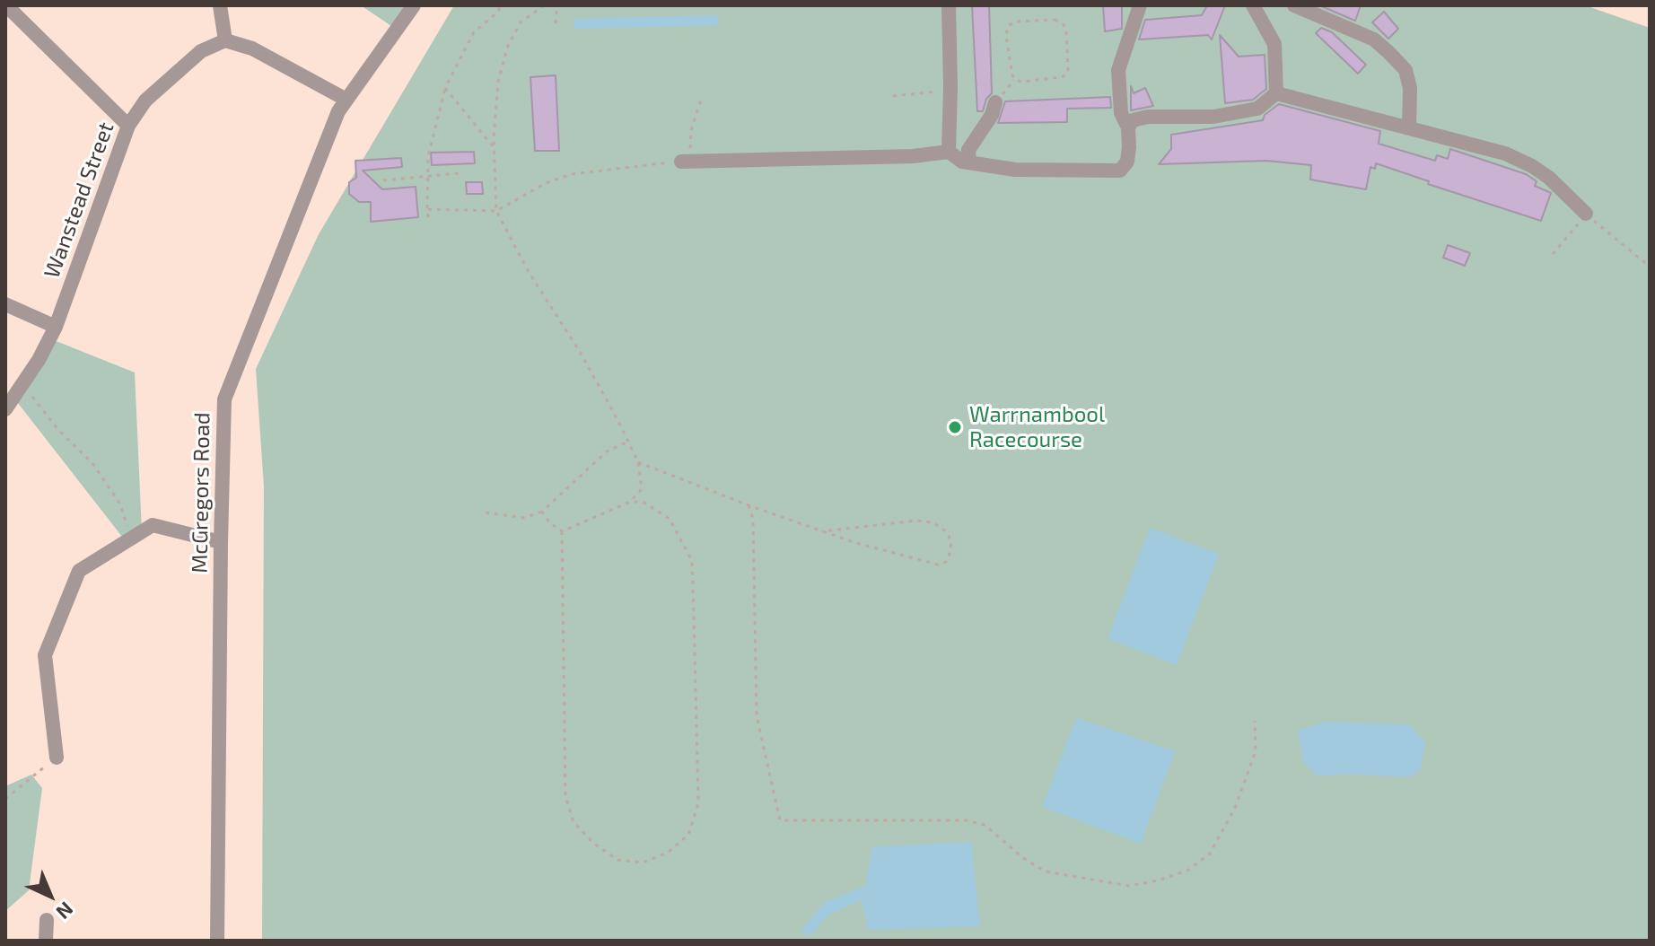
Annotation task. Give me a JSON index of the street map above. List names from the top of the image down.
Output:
{
  "streets": {
    "street": ["Wanstead Street", "McGregors Road"]
  },
  "places": ["Warrnambool Racecourse"],
  "north": "bottom right"
}
